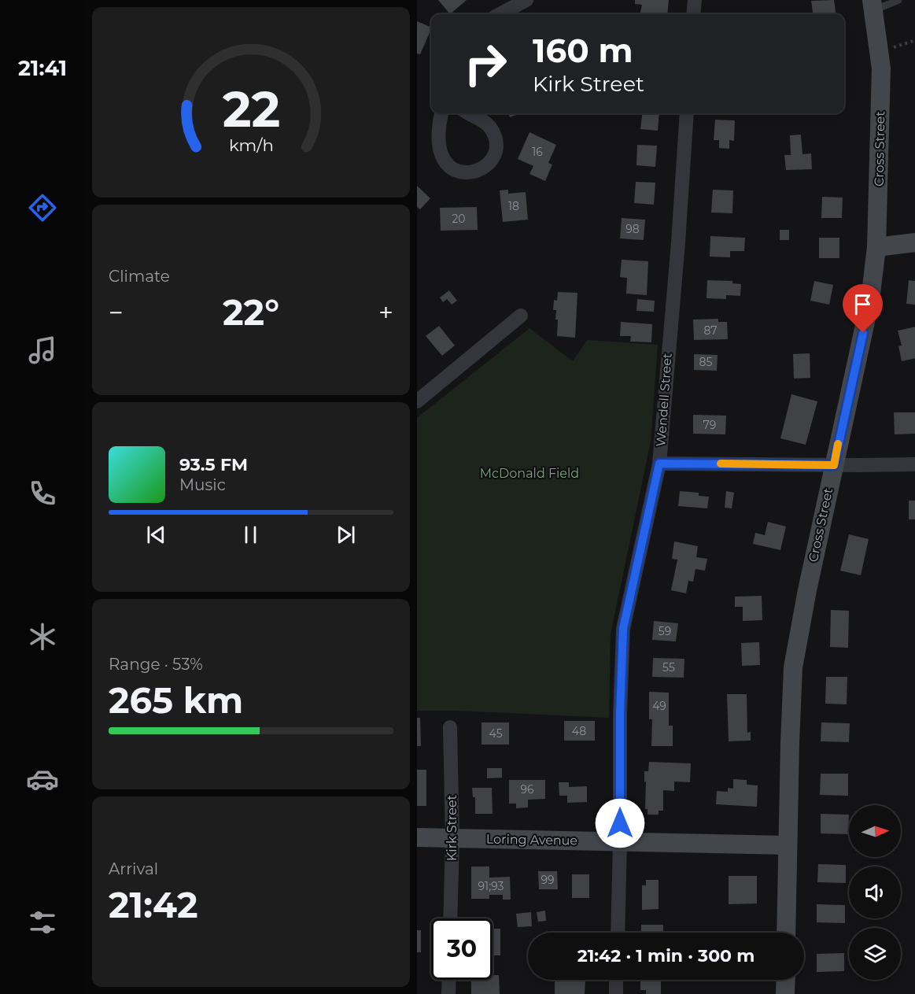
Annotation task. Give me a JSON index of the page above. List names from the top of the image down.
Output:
{
  "streets": {
    "street": [
      "Cross Street",
      "Wendell Street",
      "Kirk Street",
      "Loring Avenue"
    ]
  },
  "crossings": [
    ["Cross Street", "Loring Avenue"],
    ["Wendell Street", "Loring Avenue"],
    ["Kirk Street", "Loring Avenue"]
  ],
  "parks": ["McDonald Field"],
  "house_numbers": [
    "16",
    "18",
    "20",
    "98",
    "87",
    "85",
    "79",
    "59",
    "55",
    "49",
    "48",
    "45",
    "96",
    "99",
    "91;93"
  ],
  "north": "right",
  "page": {
    "tabs": "21:41",
    "turn": ["160 m", "Kirk Street"],
    "tile": [
      "Climate",
      ["Range · 53%", "265 km"],
      ["Arrival", "21:42"]
    ],
    "heat": ["−", "22°", "+"],
    "song": ["93.5 FM", "Music"],
    "limit": "30",
    "trip": "21:42 · 1 min · 300 m",
    "gauge": ["22", "km/h"]
  }
}
